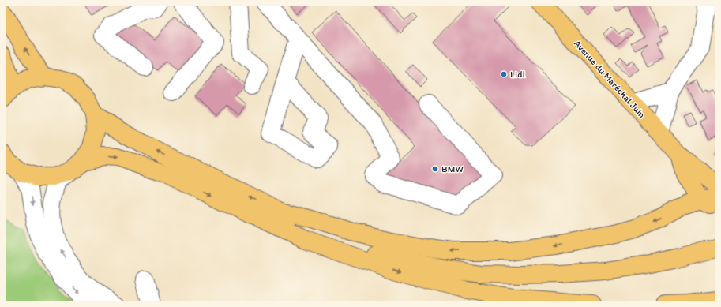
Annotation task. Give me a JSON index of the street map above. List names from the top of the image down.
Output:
{
  "streets": {
    "main road": ["Avenue du Maréchal Juin"]
  },
  "places": ["Lidl", "BMW"]
}
